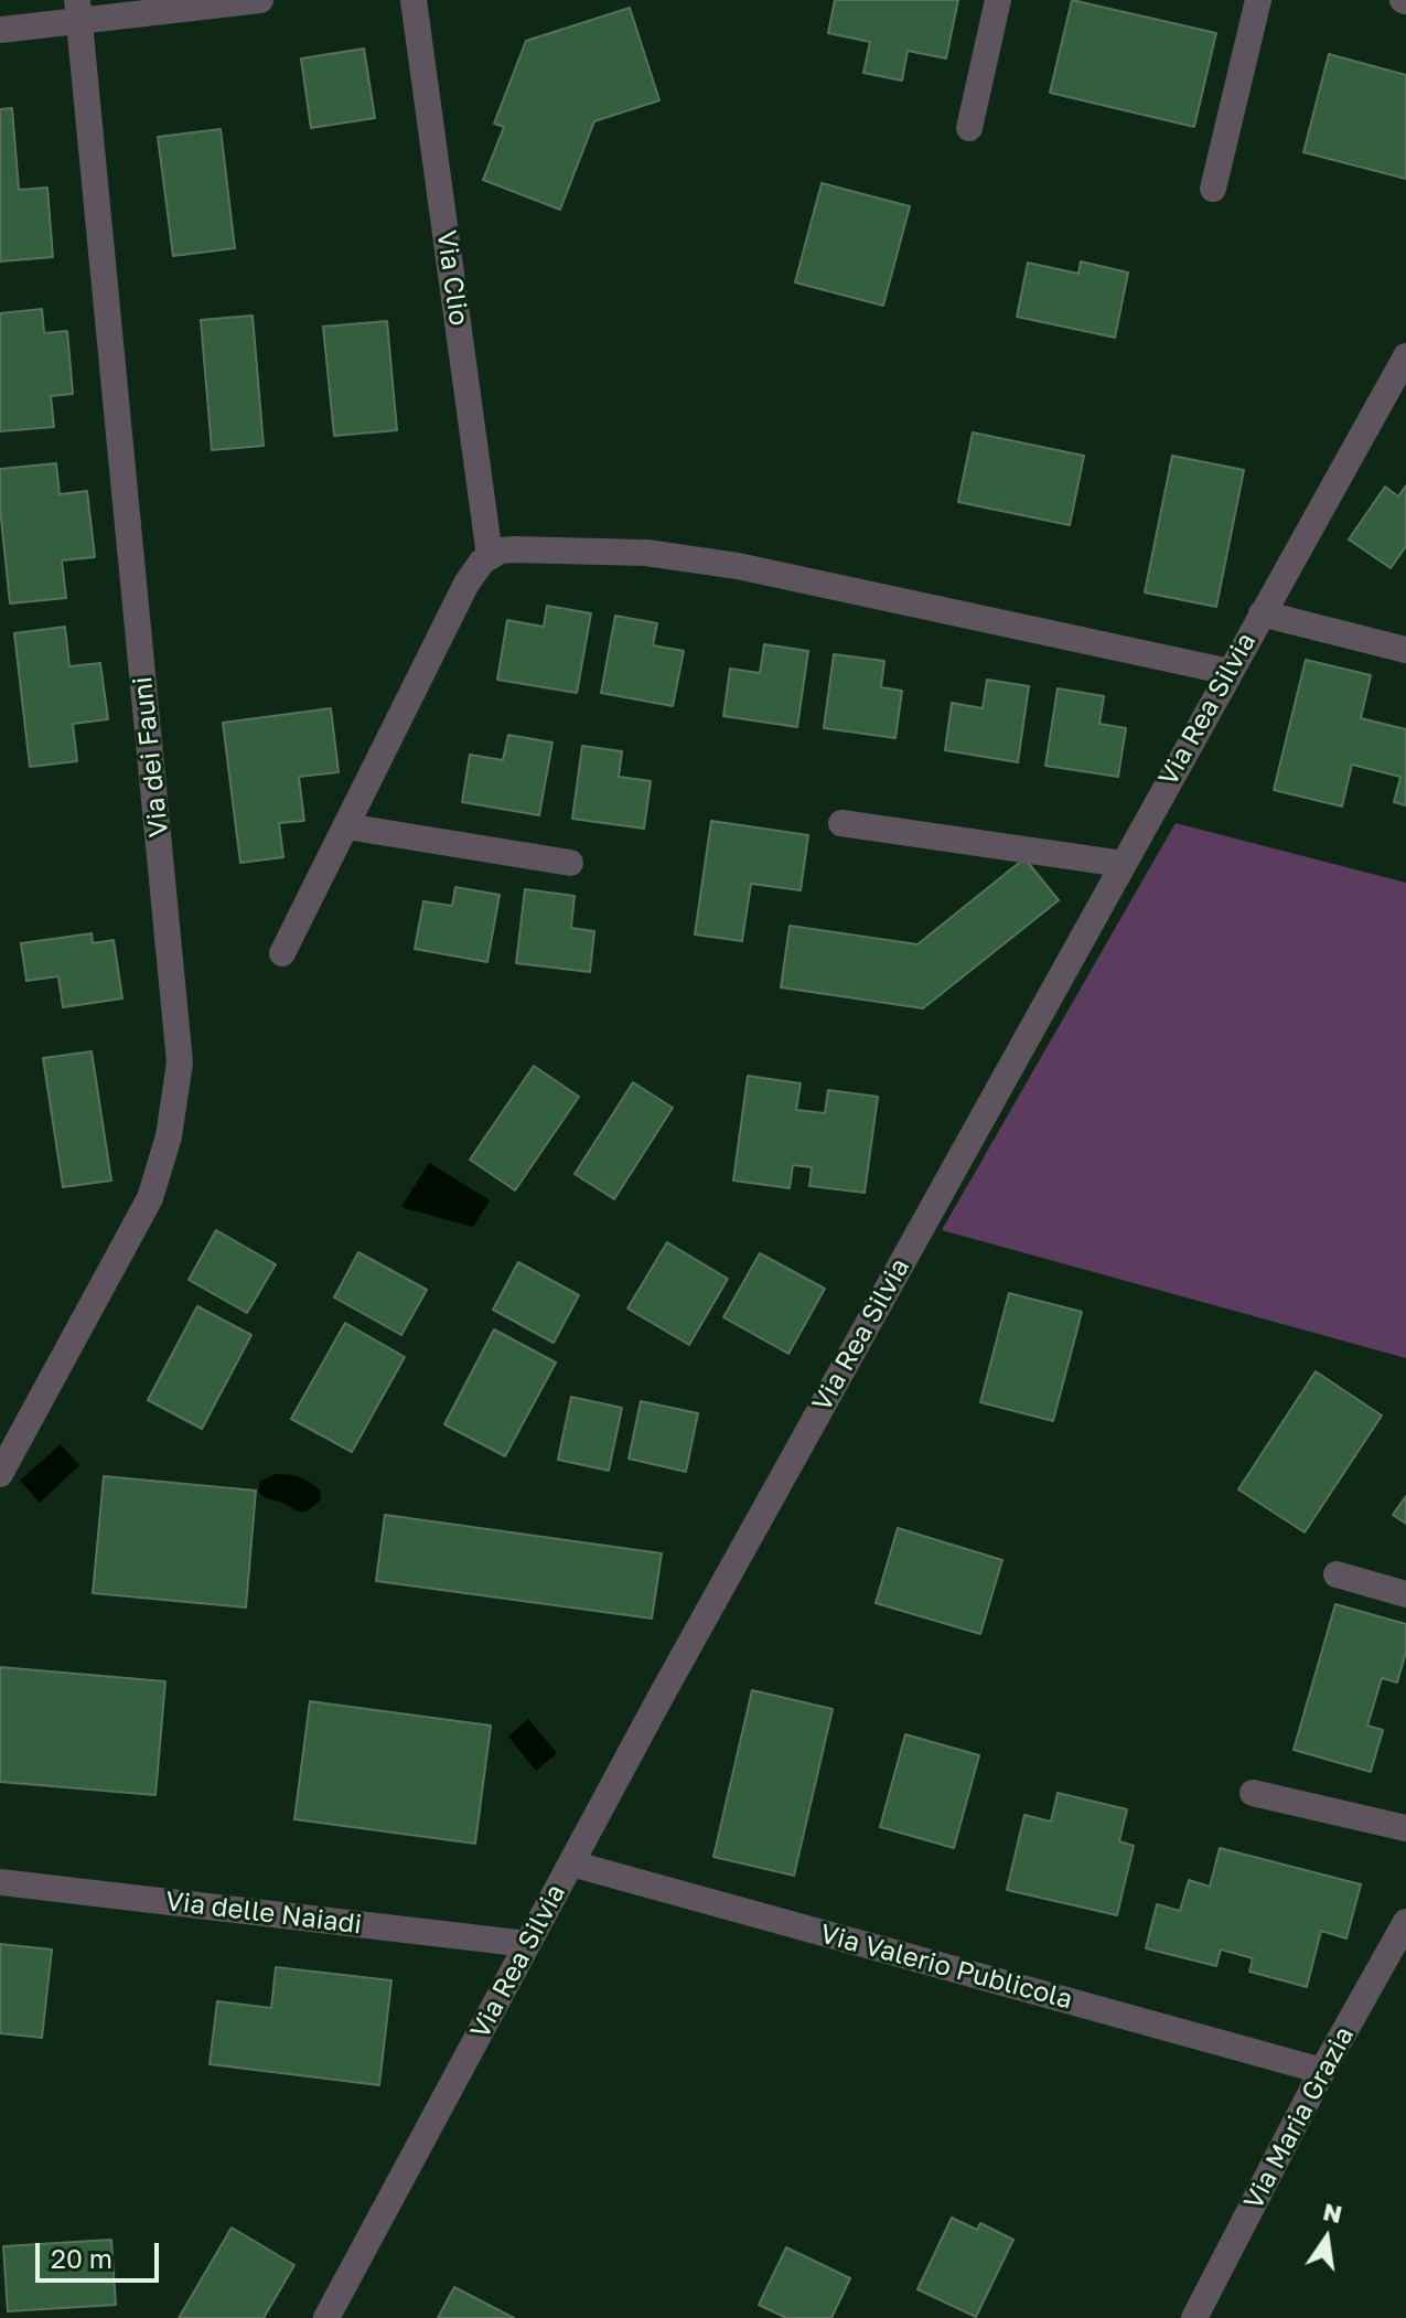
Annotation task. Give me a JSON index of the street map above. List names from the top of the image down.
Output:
{
  "streets": {
    "street": [
      "Via Clio",
      "Via Rea Silvia",
      "Via dei Fauni",
      "Via delle Naiadi",
      "Via Valerio Publicola",
      "Via Maria Grazia"
    ]
  },
  "crossings": [
    ["Via Rea Silvia", "Via delle Naiadi"],
    ["Via Rea Silvia", "Via Valerio Publicola"],
    ["Via Valerio Publicola", "Via Maria Grazia"]
  ],
  "scale_bar": "20 m",
  "north": "top"
}
